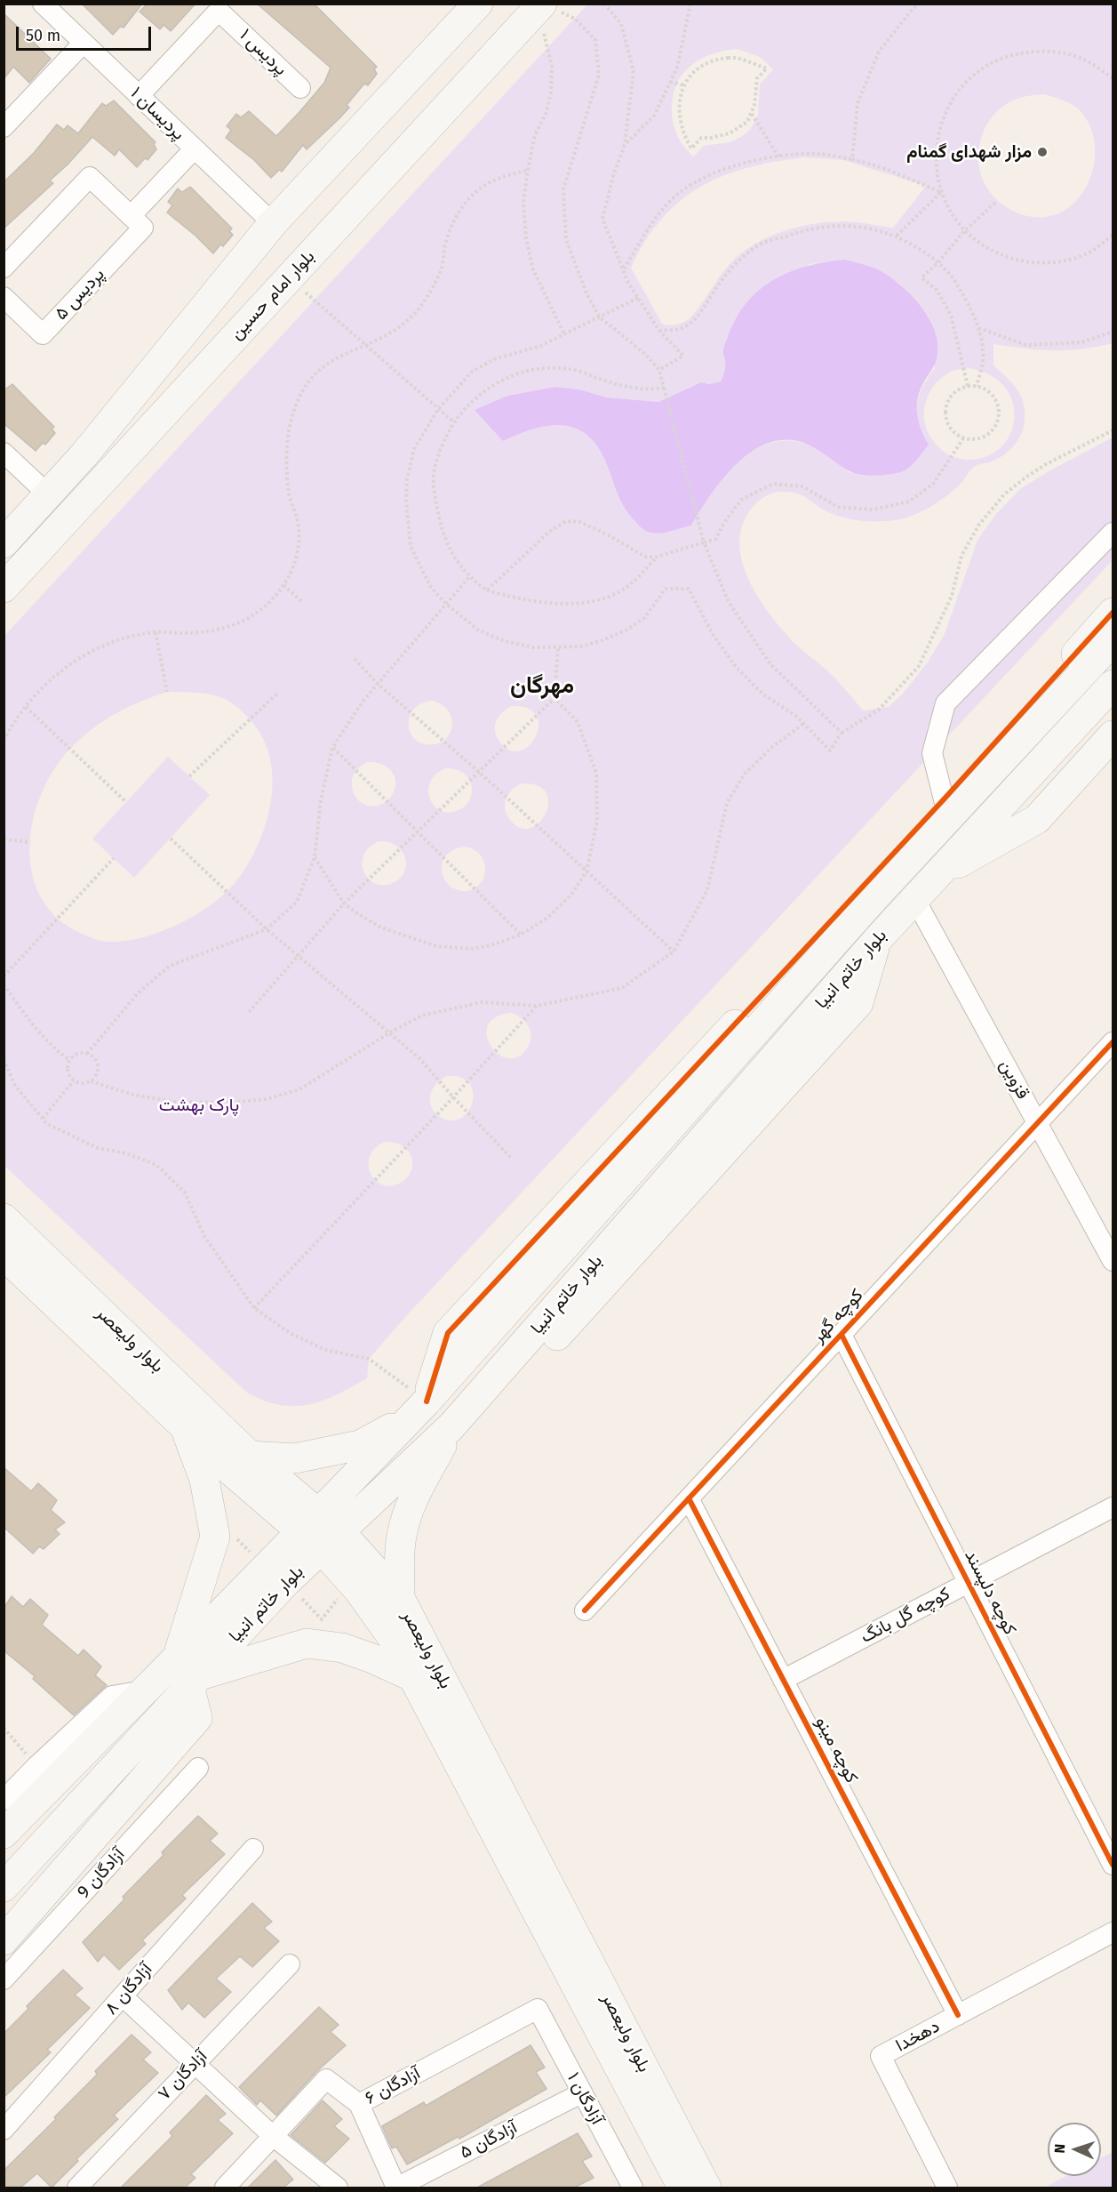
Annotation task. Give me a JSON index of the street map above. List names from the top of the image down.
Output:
{
  "streets": {
    "main road": ["بلوار امام حسین", "بلوار خاتم انبیا", "بلوار ولیعصر"],
    "street": [
      "پردیس ۱",
      "پردیسان ۱",
      "پردیس ۵",
      "قزوین",
      "کوچه گهر",
      "کوچه دلپسند",
      "کوچه گل بانگ",
      "کوچه مینو",
      "آزادگان 9",
      "آزادگان ۸",
      "دهخدا",
      "آزادگان ۷",
      "آزادگان ۶",
      "آزادگان ۱",
      "آزادگان ۵"
    ]
  },
  "crossings": [
    ["پردیس ۱", "پردیسان ۱"],
    ["بلوار خاتم انبیا", "قزوین"],
    ["بلوار خاتم انبیا", "بلوار ولیعصر"],
    ["قزوین", "کوچه گهر"],
    ["کوچه گهر", "کوچه دلپسند"],
    ["کوچه گهر", "کوچه مینو"],
    ["کوچه دلپسند", "کوچه گل بانگ"],
    ["کوچه گل بانگ", "کوچه مینو"],
    ["کوچه مینو", "دهخدا"],
    ["آزادگان ۶", "آزادگان ۱"],
    ["آزادگان ۱", "آزادگان ۵"]
  ],
  "districts": ["مهرگان"],
  "parks": ["پارک بهشت"],
  "places": ["مزار شهدای گمنام"],
  "scale_bar": "50 m",
  "north": "left"
}
